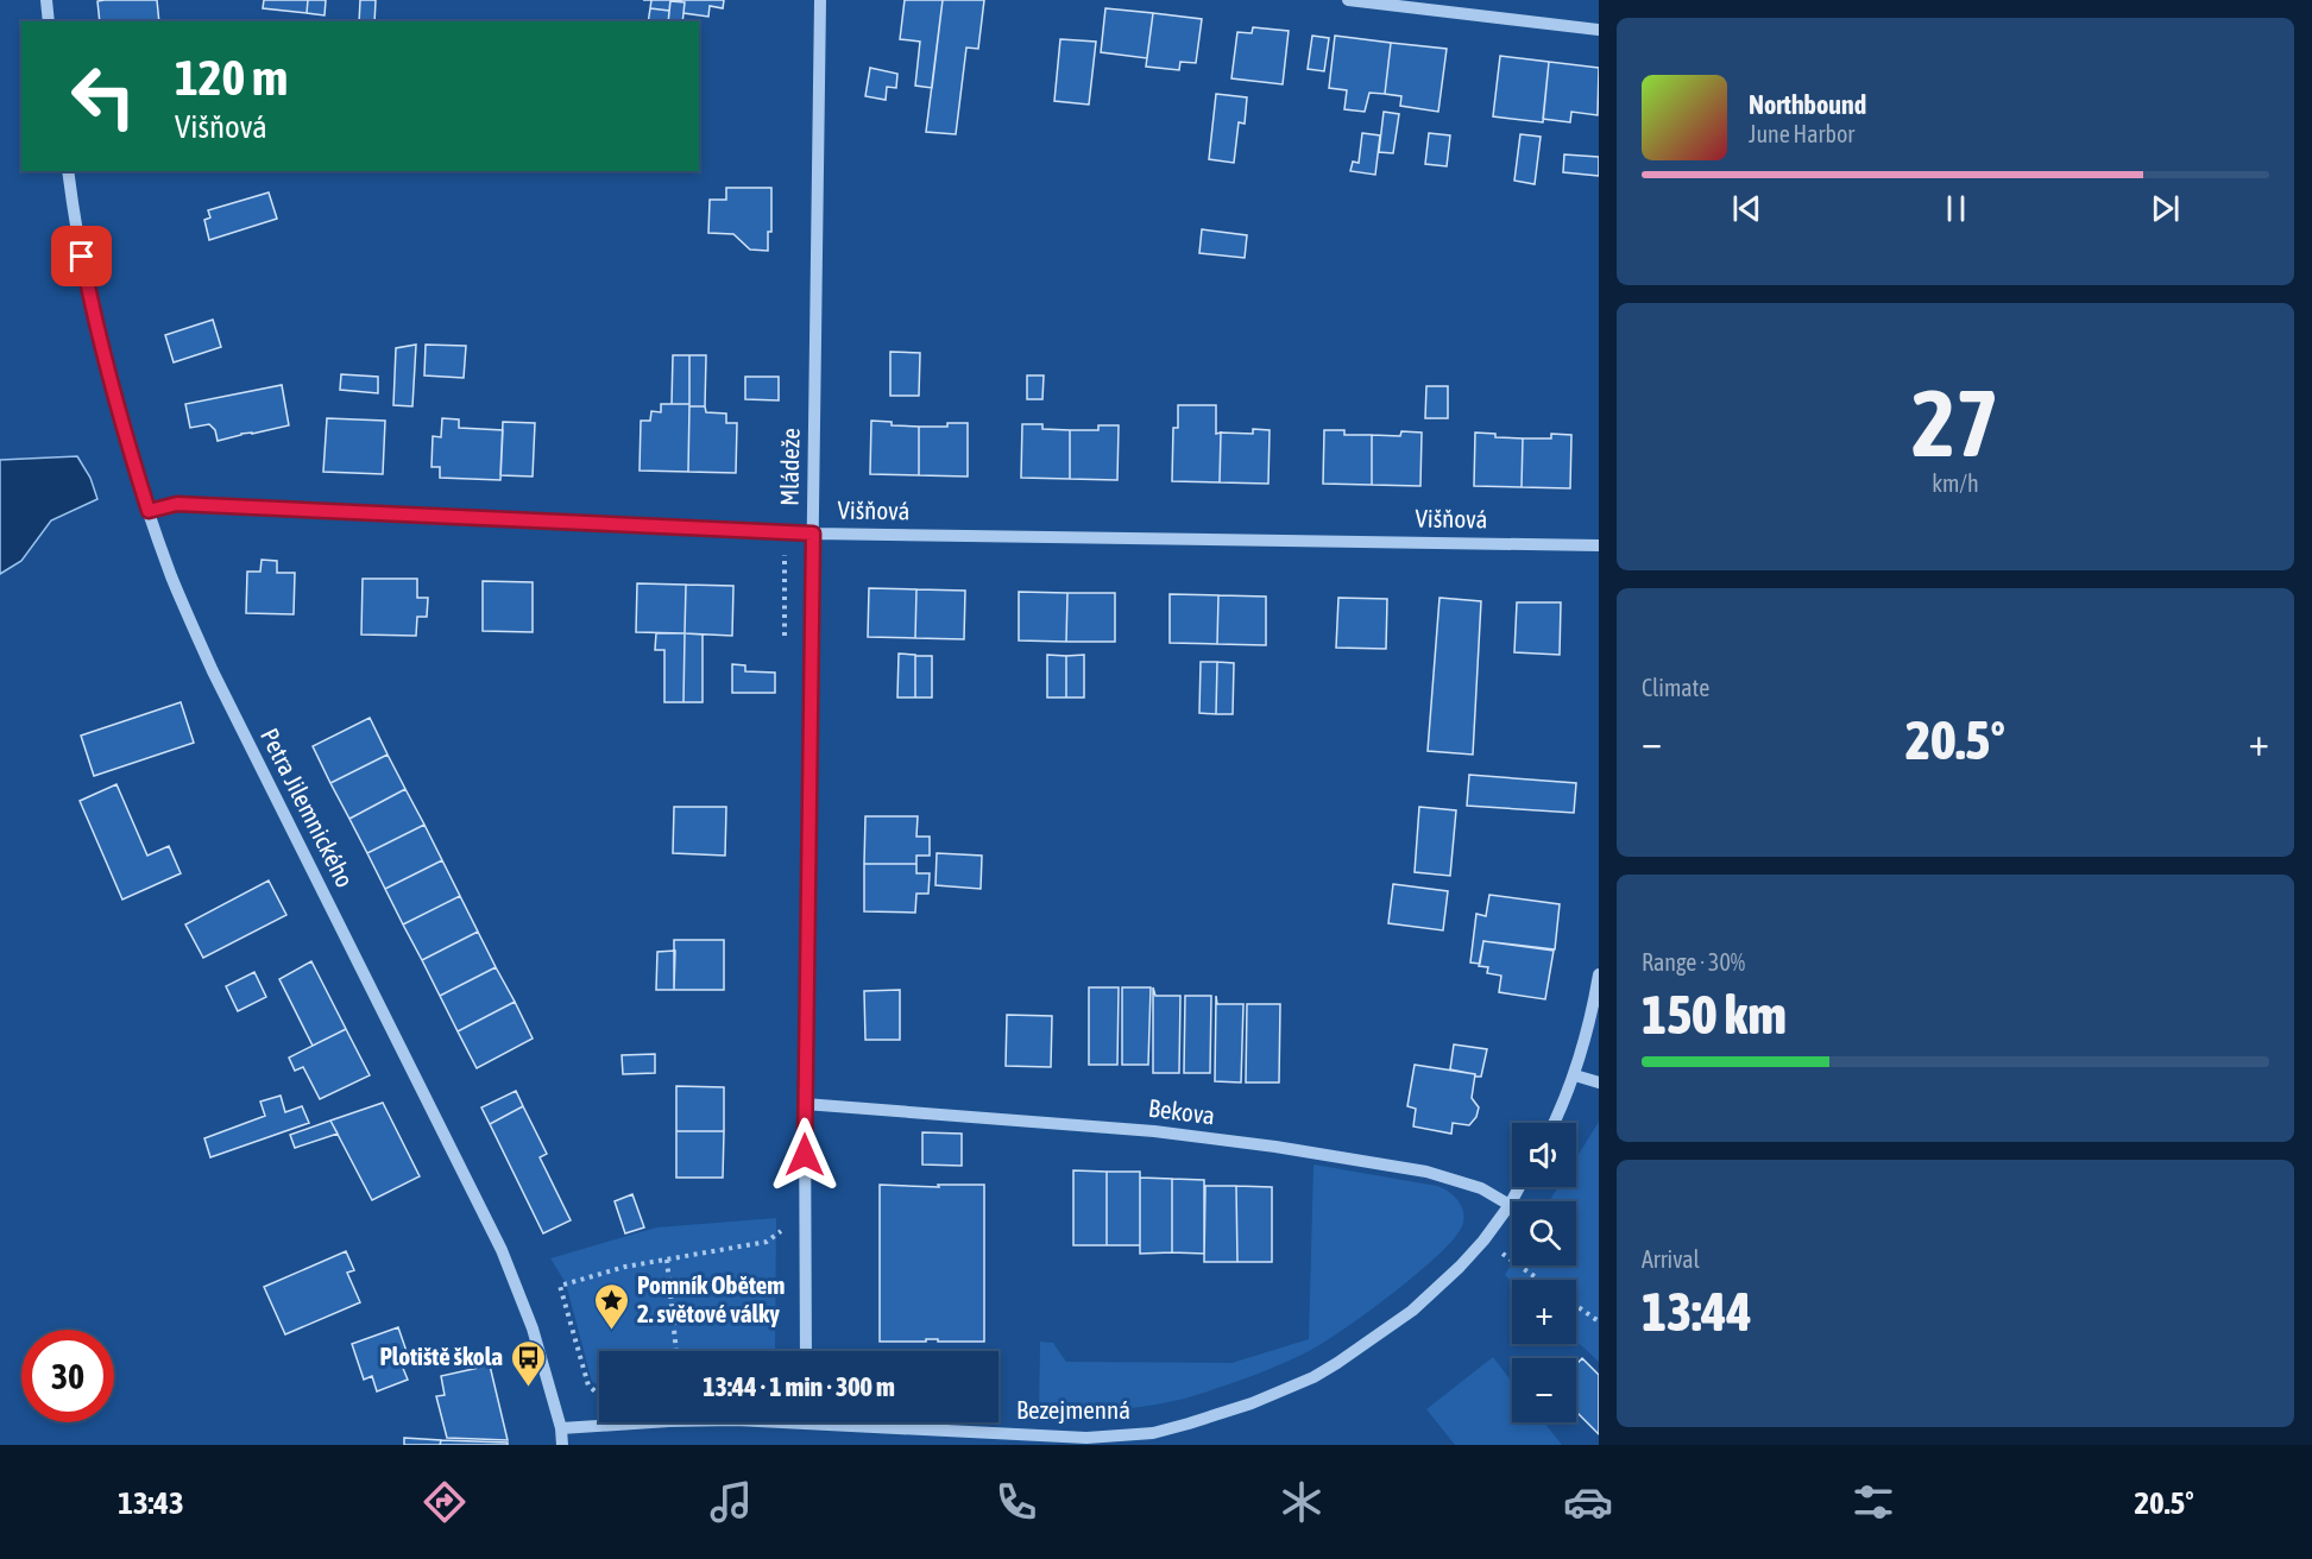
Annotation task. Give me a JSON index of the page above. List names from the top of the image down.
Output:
{
  "streets": {
    "street": [
      "Mládeže",
      "Višňová",
      "Petra Jilemnického",
      "Bekova",
      "Bezejmenná"
    ]
  },
  "crossings": [
    ["Mládeže", "Višňová"],
    ["Mládeže", "Bekova"],
    ["Višňová", "Petra Jilemnického"],
    ["Petra Jilemnického", "Bezejmenná"],
    ["Bekova", "Bezejmenná"]
  ],
  "places": {
    "place": ["Pomník Obětem 2. světové války"],
    "bus stop": ["Plotiště škola"]
  },
  "page": {
    "turn": ["120 m", "Višňová"],
    "song": ["Northbound", "June Harbor"],
    "tile": [
      ["27", "km/h"],
      "Climate",
      ["Range · 30%", "150 km"],
      ["Arrival", "13:44"]
    ],
    "heat": ["−", "20.5°", "+"],
    "map_buttons": ["+", "−"],
    "limit": "30",
    "trip": "13:44 · 1 min · 300 m",
    "tabs": ["13:43", "20.5°"]
  }
}
